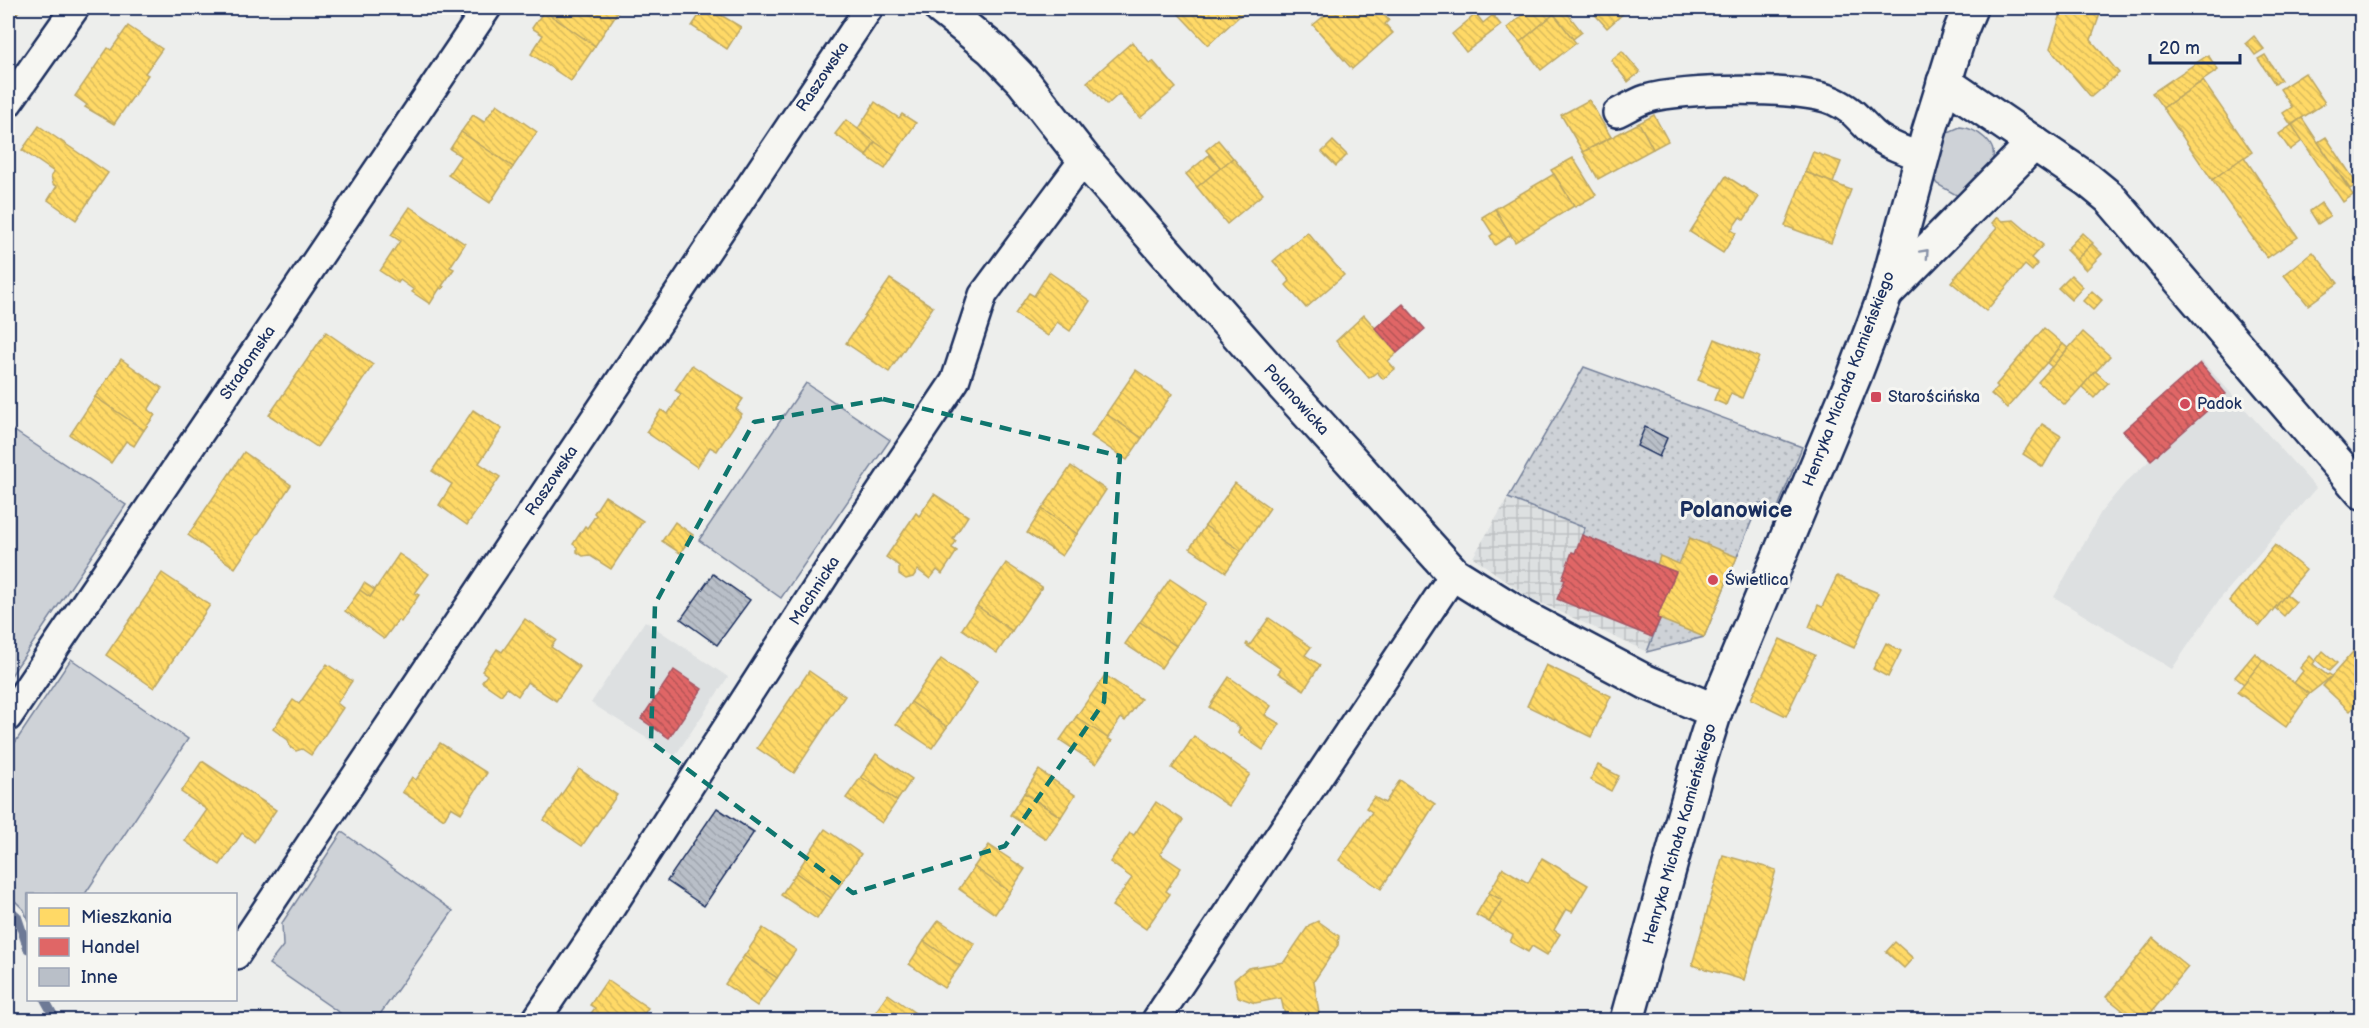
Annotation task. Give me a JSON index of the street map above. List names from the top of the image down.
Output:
{
  "streets": {
    "street": [
      "Raszowska",
      "Stradomska",
      "Henryka Michała Kamieńskiego",
      "Polanowicka",
      "Machnicka"
    ]
  },
  "crossings": [
    ["Henryka Michała Kamieńskiego", "Polanowicka"],
    ["Polanowicka", "Machnicka"]
  ],
  "districts": ["Polanowice"],
  "places": {
    "transit": ["Starościńska"],
    "other": ["Padok", "Świetlica"]
  },
  "legend": ["Mieszkania", "Handel", "Inne"],
  "scale_bar": "20 m"
}
